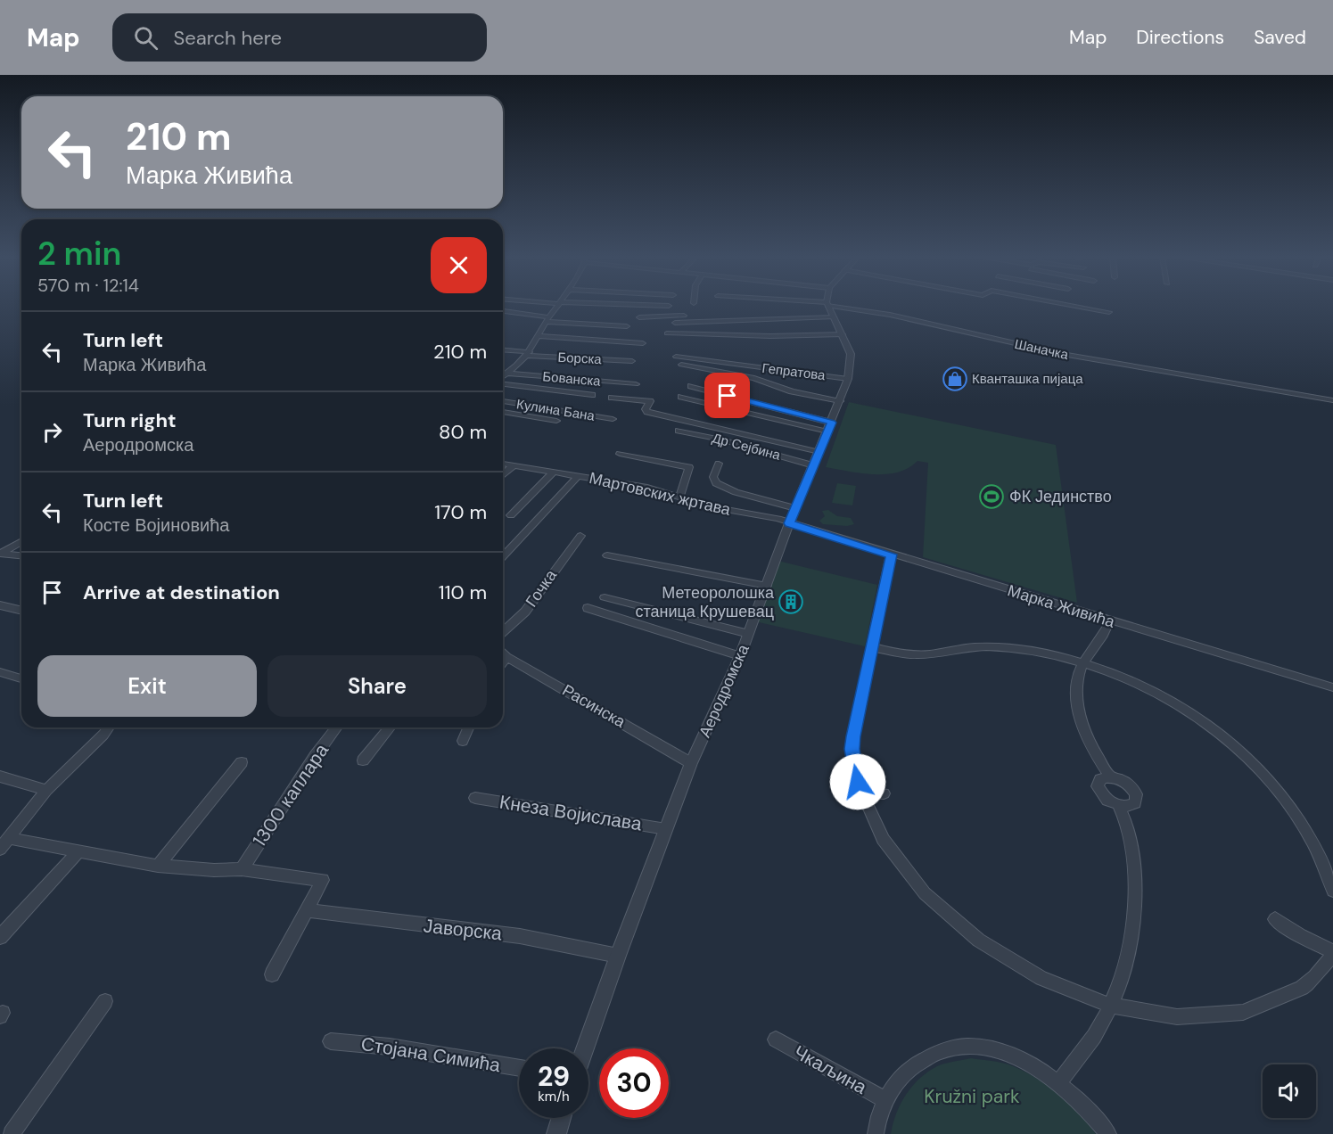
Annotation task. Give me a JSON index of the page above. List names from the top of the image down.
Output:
{
  "streets": {
    "street": [
      "Шаначка",
      "Борска",
      "Гепратова",
      "Бованска",
      "Кулина Бана",
      "Др Сејбина",
      "Мартовских жртава",
      "Гочка",
      "Марка Живића",
      "Аеродромска",
      "Расинска",
      "1300 каплара",
      "Кнеза Војислава",
      "Јаворска",
      "Стојана Симића",
      "Чкаљина"
    ]
  },
  "crossings": [
    ["Гепратова", "Аеродромска"],
    ["Др Сејбина", "Аеродромска"],
    ["Мартовских жртава", "Марка Живића"],
    ["Мартовских жртава", "Аеродромска"],
    ["Марка Живића", "Аеродромска"],
    ["Аеродромска", "Расинска"],
    ["Аеродромска", "Кнеза Војислава"],
    ["Аеродромска", "Јаворска"]
  ],
  "parks": ["Kružni park"],
  "places": {
    "shop": ["Кванташка пијаца"],
    "sports": ["ФК Јединство"],
    "building": ["Метеоролошка станица Крушевац"]
  },
  "page": {
    "header": "Map",
    "search": "Search here",
    "nav": ["Map", "Directions", "Saved"],
    "turn": ["210 m", "Марка Живића"],
    "heading": ["2 min", "570 m · 12:14"],
    "list": [
      {
        "name": "Turn left",
        "note": "Марка Живића",
        "value": "210 m"
      },
      {
        "name": "Turn right",
        "note": "Аеродромска",
        "value": "80 m"
      },
      {
        "name": "Turn left",
        "note": "Косте Војиновића",
        "value": "170 m"
      },
      {
        "name": "Arrive at destination",
        "value": "110 m"
      }
    ],
    "buttons": ["Exit", "Share"],
    "speed": "29 km/h",
    "limit": "30"
  }
}
